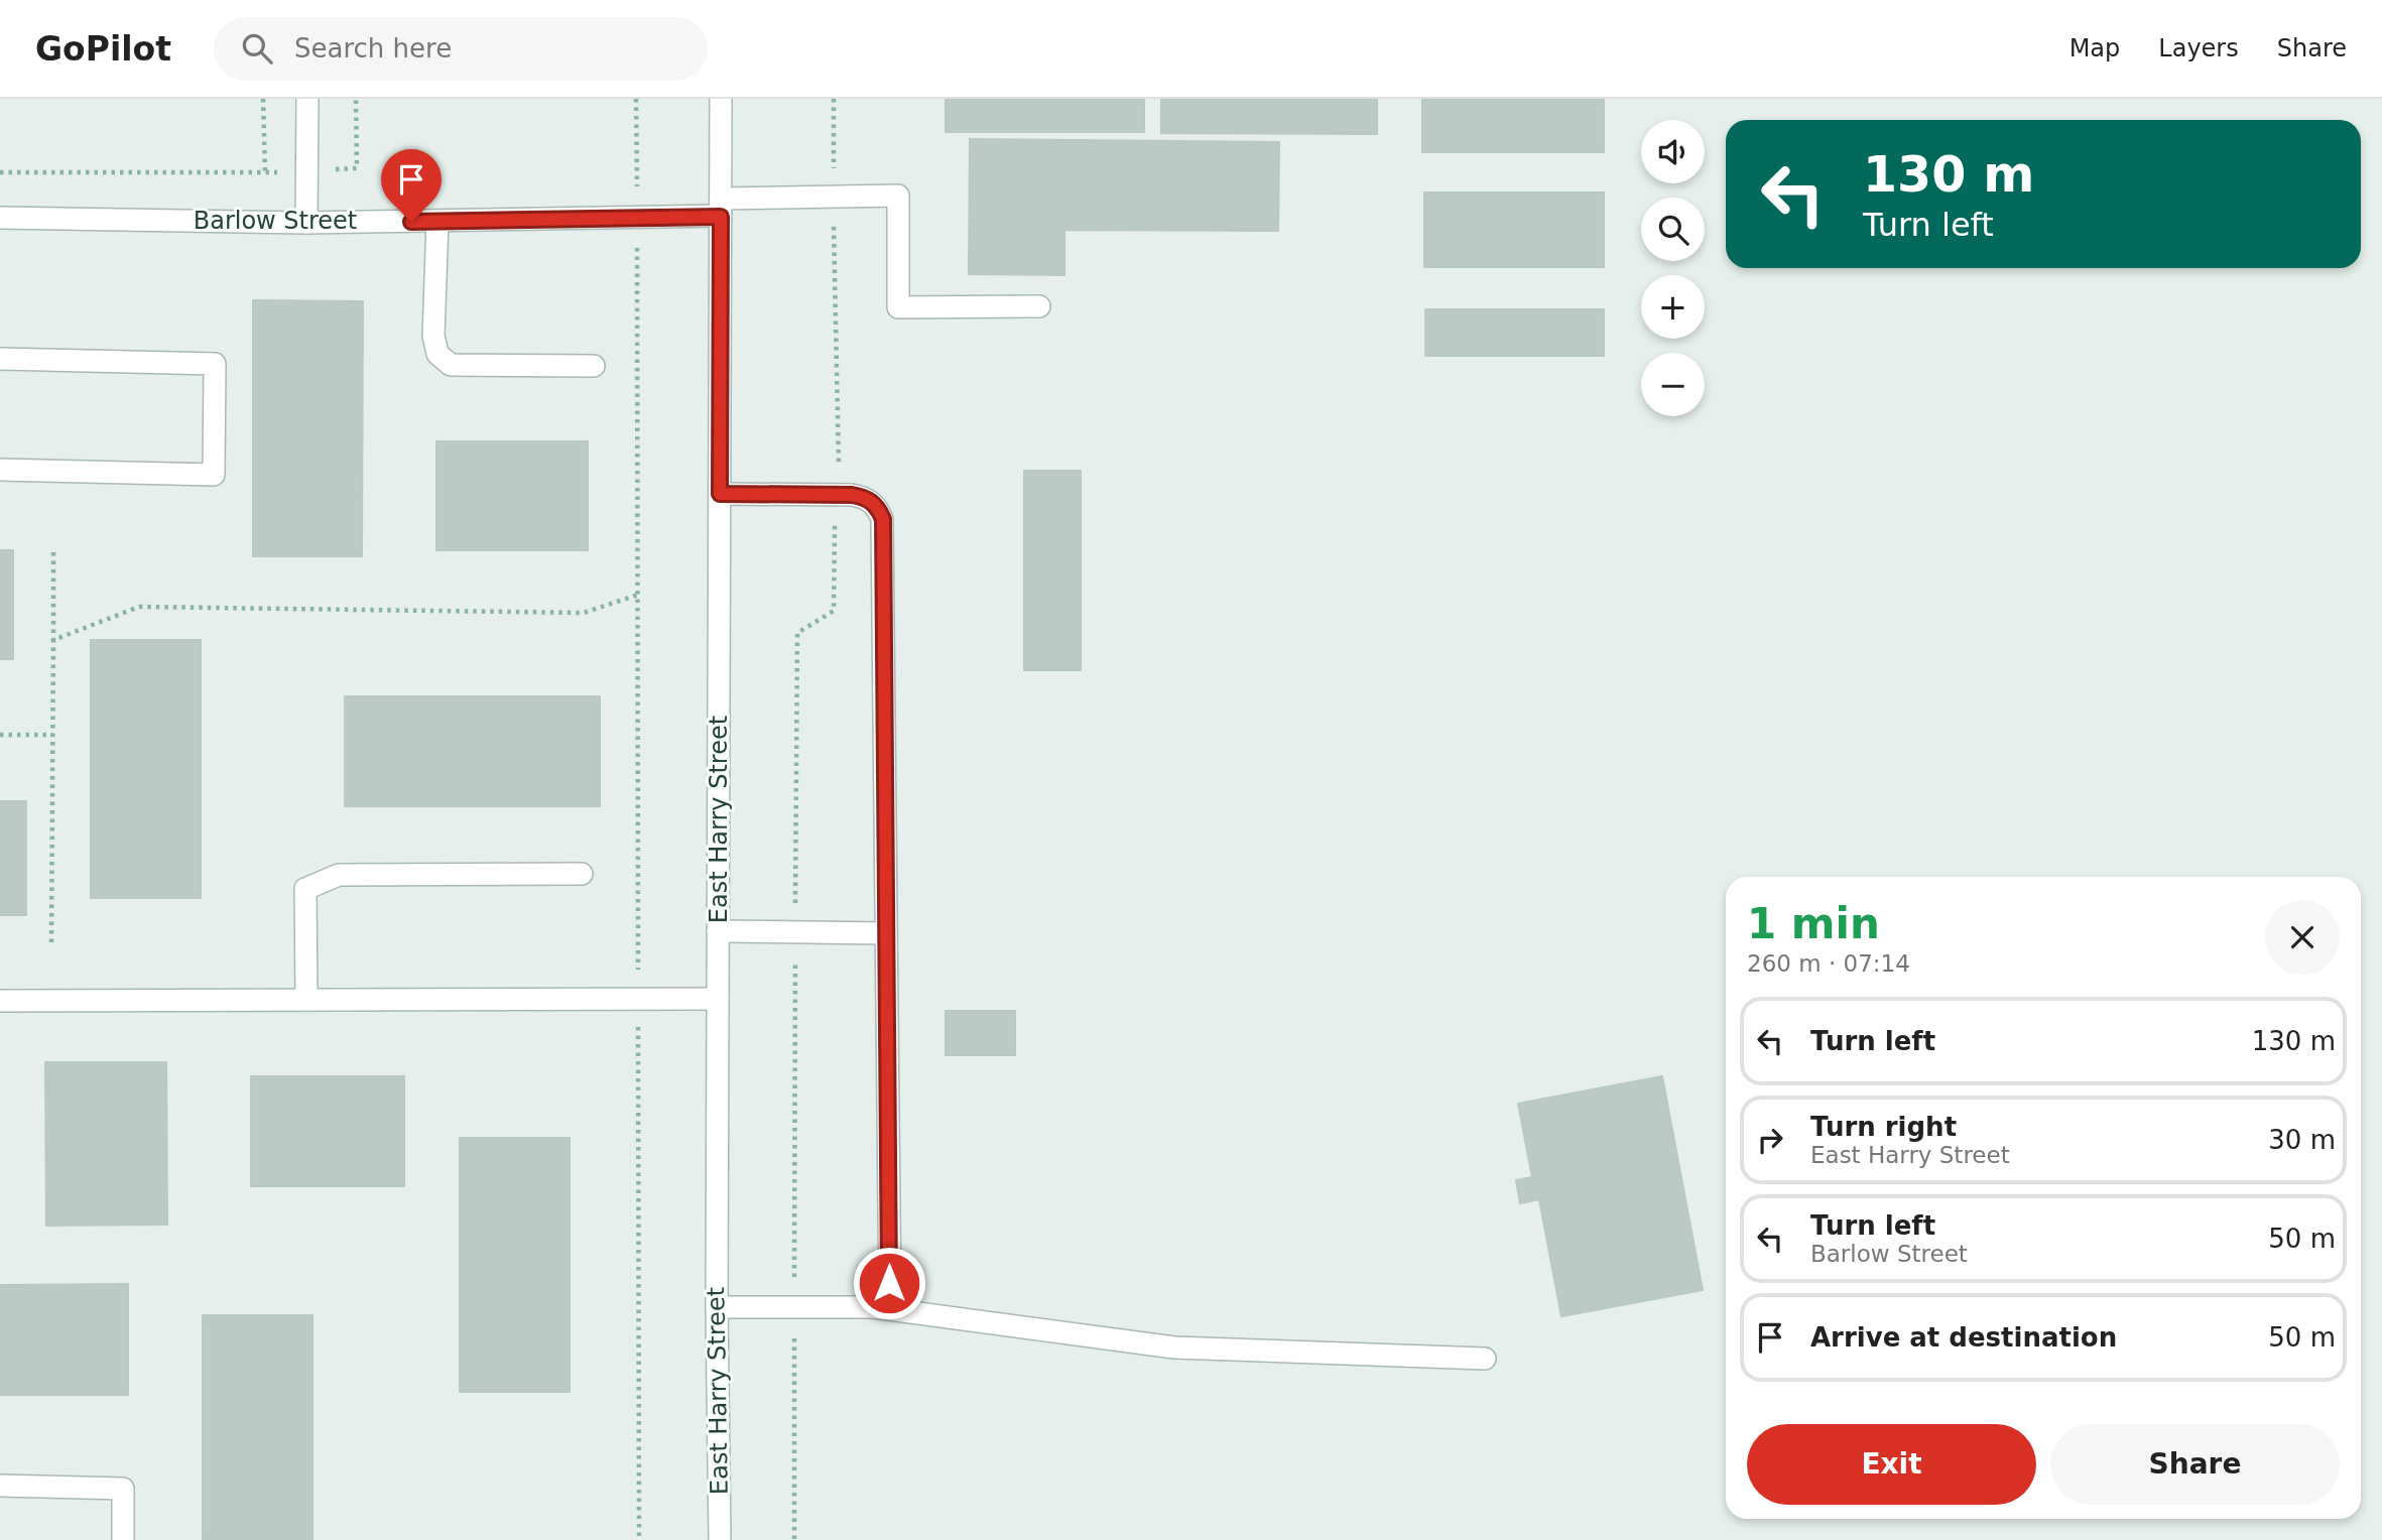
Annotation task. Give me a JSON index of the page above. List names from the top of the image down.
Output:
{
  "streets": {
    "main road": ["Barlow Street", "East Harry Street"]
  },
  "crossings": [
    ["Barlow Street", "East Harry Street"]
  ],
  "page": {
    "header": "GoPilot",
    "search": "Search here",
    "nav": ["Map", "Layers", "Share"],
    "map_buttons": ["+", "−"],
    "turn": ["130 m", "Turn left"],
    "heading": ["1 min", "260 m · 07:14"],
    "list": [
      {
        "name": "Turn left",
        "value": "130 m"
      },
      {
        "name": "Turn right",
        "note": "East Harry Street",
        "value": "30 m"
      },
      {
        "name": "Turn left",
        "note": "Barlow Street",
        "value": "50 m"
      },
      {
        "name": "Arrive at destination",
        "value": "50 m"
      }
    ],
    "buttons": ["Exit", "Share"]
  }
}
